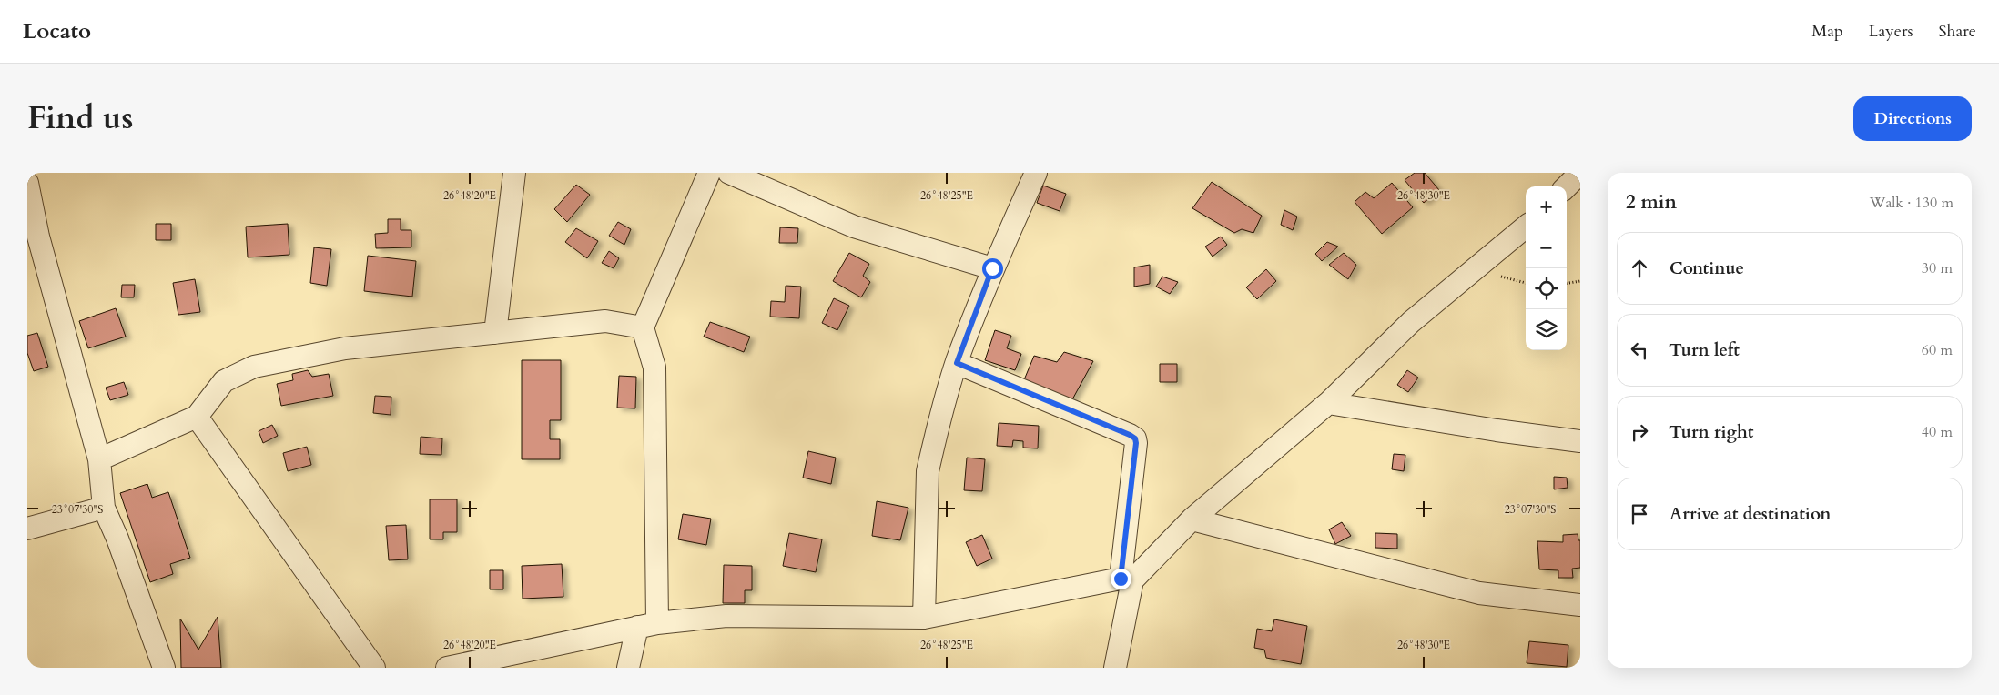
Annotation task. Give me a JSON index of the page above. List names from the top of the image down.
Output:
{
  "page": {
    "header": "Locato",
    "nav": ["Map", "Layers", "Share"],
    "title": "Find us",
    "buttons": "Directions",
    "heading": ["2 min", "Walk · 130 m"],
    "map_buttons": ["+", "−"],
    "list": [
      ["Continue", "30 m"],
      ["Turn left", "60 m"],
      ["Turn right", "40 m"],
      "Arrive at destination"
    ]
  },
  "coordinates": [
    "26°48'20\"E",
    "26°48'25\"E",
    "26°48'30\"E",
    "23°07'30\"S"
  ]
}
